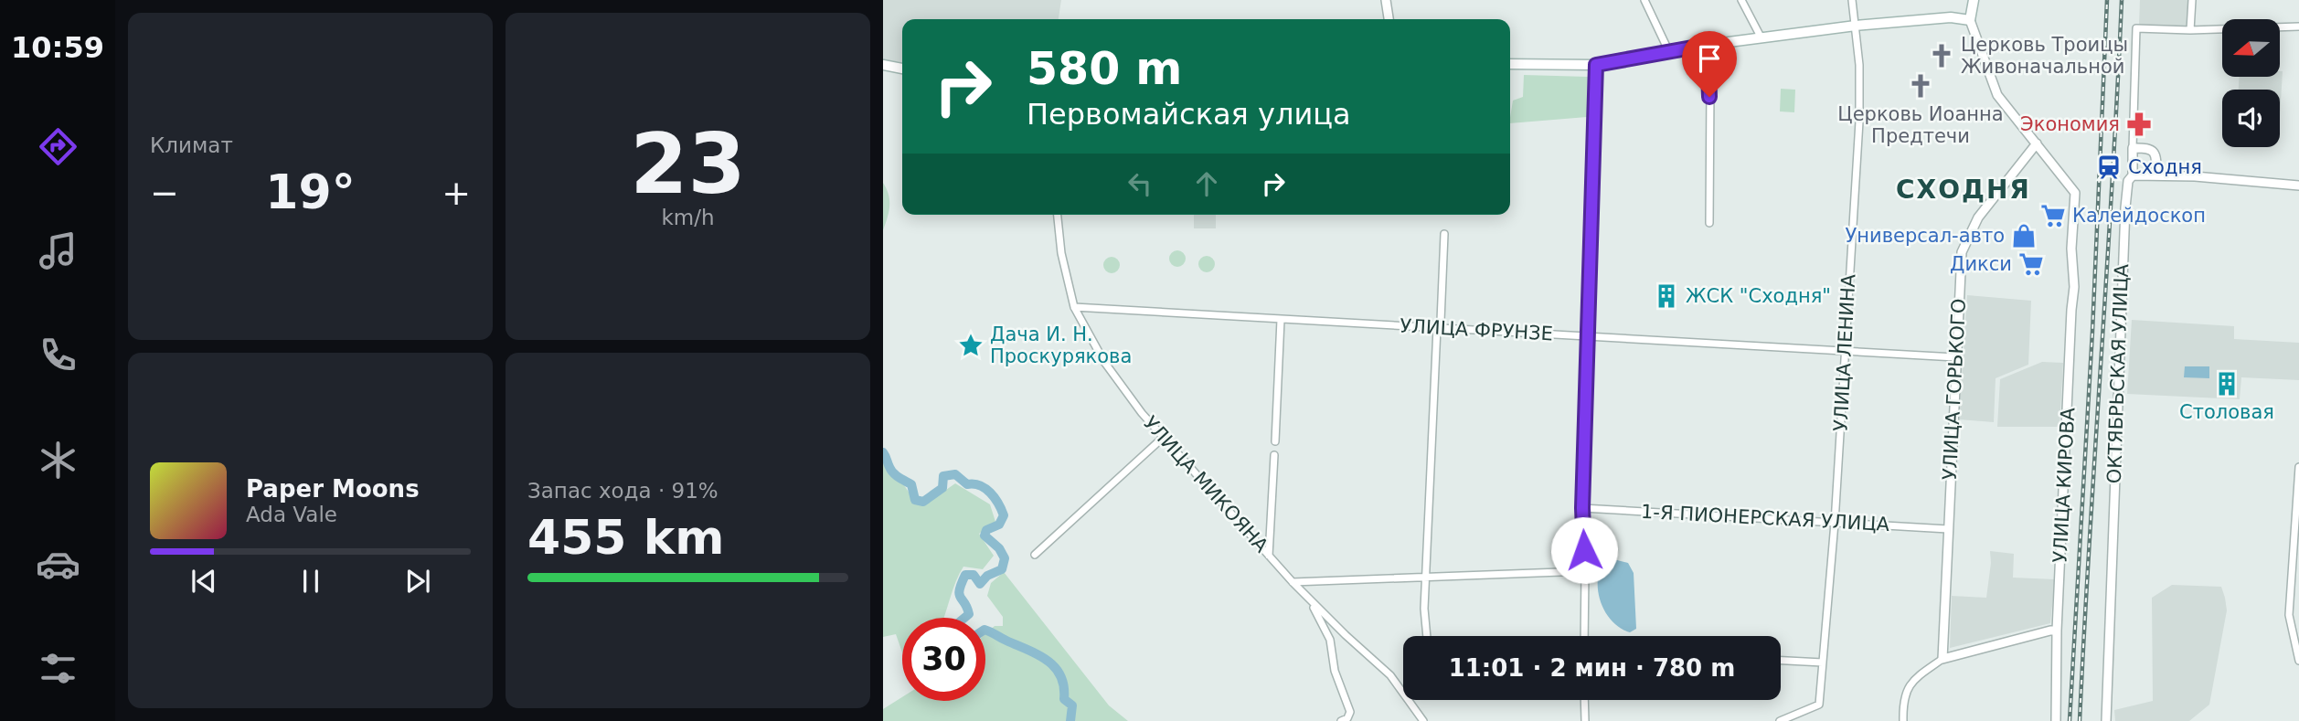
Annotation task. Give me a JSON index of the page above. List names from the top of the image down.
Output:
{
  "streets": {
    "street": [
      "УЛИЦА ФРУНЗЕ",
      "УЛИЦА ЛЕНИНА",
      "ОКТЯБРЬСКАЯ УЛИЦА",
      "УЛИЦА ГОРЬКОГО",
      "УЛИЦА МИКОЯНА",
      "УЛИЦА КИРОВА",
      "1-Я ПИОНЕРСКАЯ УЛИЦА"
    ]
  },
  "crossings": [
    ["УЛИЦА ФРУНЗЕ", "УЛИЦА ЛЕНИНА"],
    ["УЛИЦА ФРУНЗЕ", "УЛИЦА ГОРЬКОГО"],
    ["УЛИЦА ФРУНЗЕ", "УЛИЦА МИКОЯНА"],
    ["УЛИЦА ЛЕНИНА", "1-Я ПИОНЕРСКАЯ УЛИЦА"],
    ["УЛИЦА ГОРЬКОГО", "УЛИЦА КИРОВА"],
    ["УЛИЦА ГОРЬКОГО", "1-Я ПИОНЕРСКАЯ УЛИЦА"]
  ],
  "districts": ["СХОДНЯ"],
  "places": {
    "church": ["Церковь Троицы Живоначальной", "Церковь Иоанна Предтечи"],
    "pharmacy": ["Экономия"],
    "station": ["Сходня"],
    "supermarket": ["Калейдоскоп", "Дикси"],
    "shop": ["Универсал-авто"],
    "building": ["ЖСК \"Сходня\"", "Столовая"],
    "place": ["Дача И. Н. Проскурякова"]
  },
  "north": "left",
  "page": {
    "tabs": "10:59",
    "tile": [
      "Климат",
      ["23", "km/h"],
      ["Запас хода · 91%", "455 km"]
    ],
    "turn": ["580 m", "Первомайская улица"],
    "heat": ["−", "19°", "+"],
    "song": ["Paper Moons", "Ada Vale"],
    "limit": "30",
    "trip": "11:01 · 2 мин · 780 m"
  }
}
